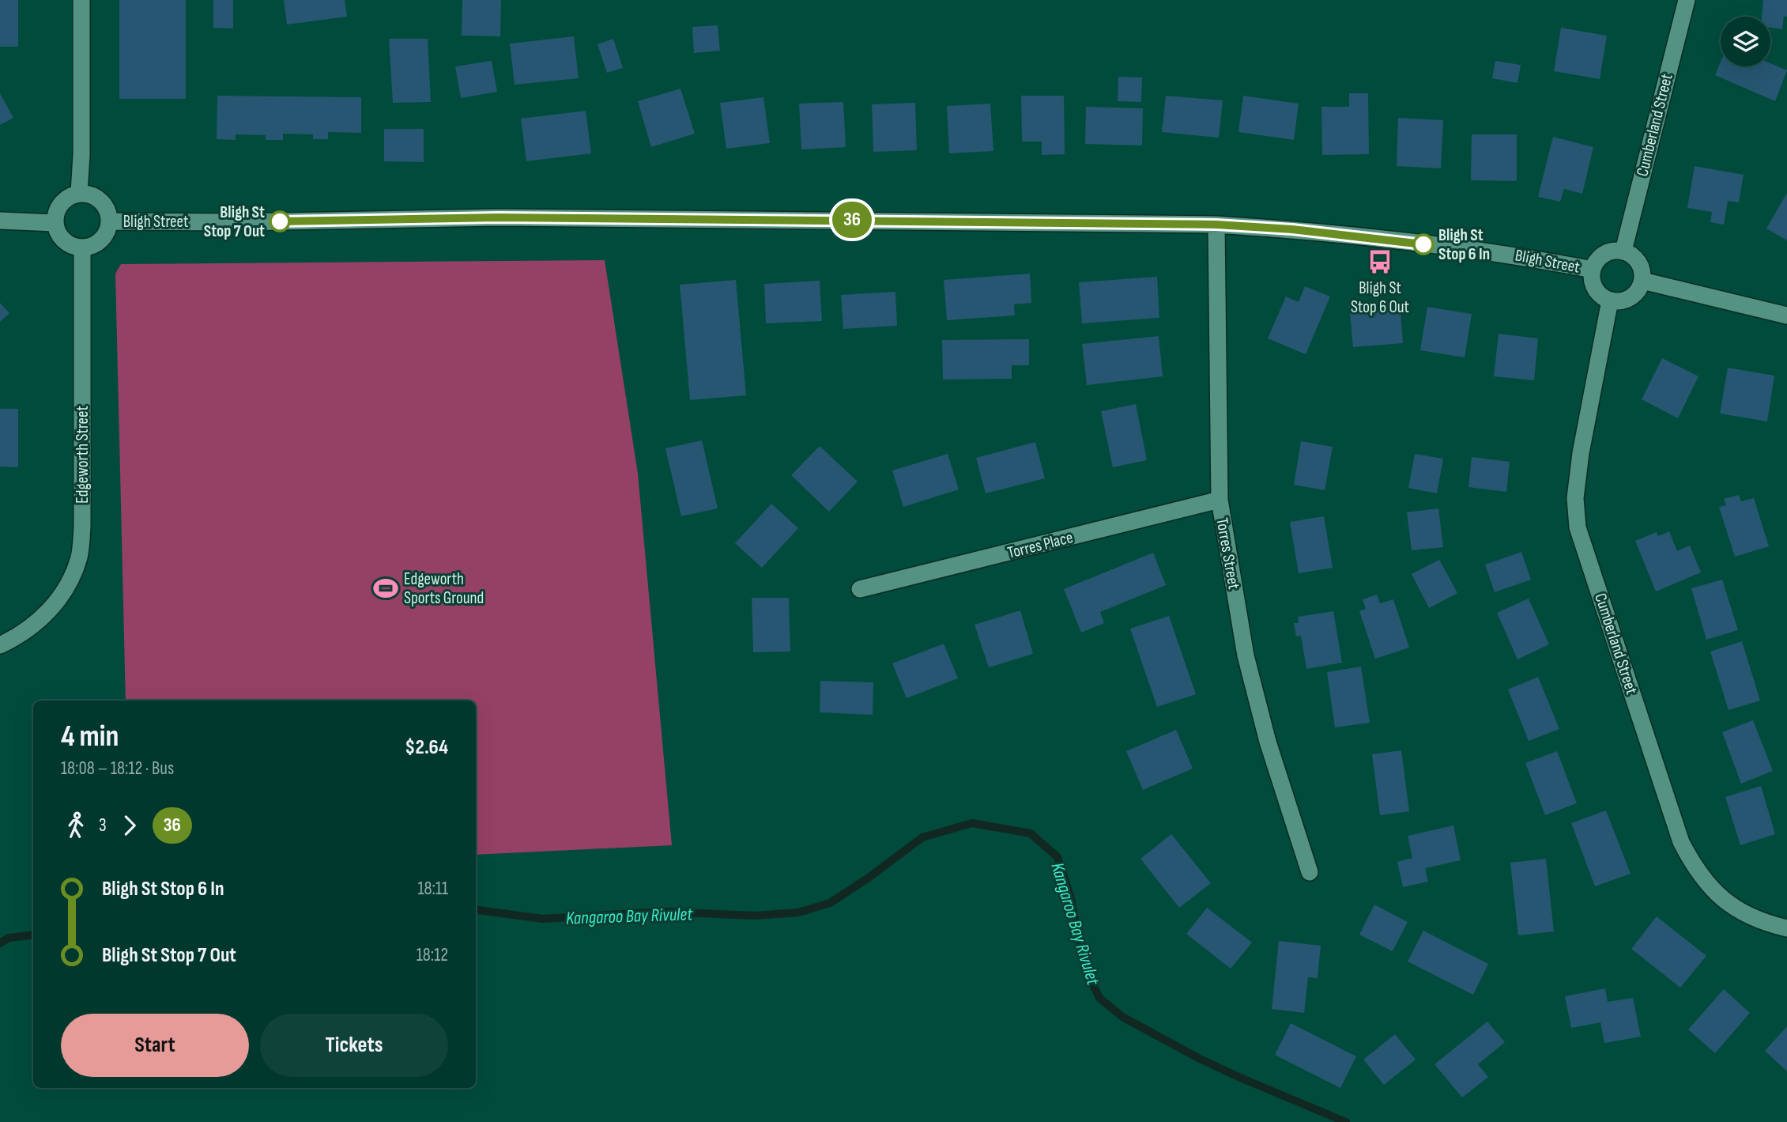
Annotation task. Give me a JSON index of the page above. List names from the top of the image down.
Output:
{
  "streets": {
    "street": [
      "Cumberland Street",
      "Bligh Street",
      "Edgeworth Street",
      "Torres Place",
      "Torres Street"
    ]
  },
  "crossings": [
    ["Cumberland Street", "Bligh Street"],
    ["Bligh Street", "Edgeworth Street"],
    ["Bligh Street", "Torres Street"],
    ["Torres Place", "Torres Street"]
  ],
  "water": ["Kangaroo Bay Rivulet"],
  "places": {
    "other": ["Bligh St Stop 7 Out", "Bligh St Stop 6 In"],
    "bus stop": ["Bligh St Stop 6 Out"],
    "sports": ["Edgeworth Sports Ground"]
  },
  "lines": ["bus line 36"],
  "page": {
    "on_map": "36",
    "heading": ["4 min", "18:08 – 18:12 · Bus", "$2.64"],
    "legs": ["3", "36"],
    "list": [
      {
        "name": "Bligh St Stop 6 In",
        "value": "18:11"
      },
      {
        "name": "Bligh St Stop 7 Out",
        "value": "18:12"
      }
    ],
    "buttons": ["Start", "Tickets"]
  }
}
